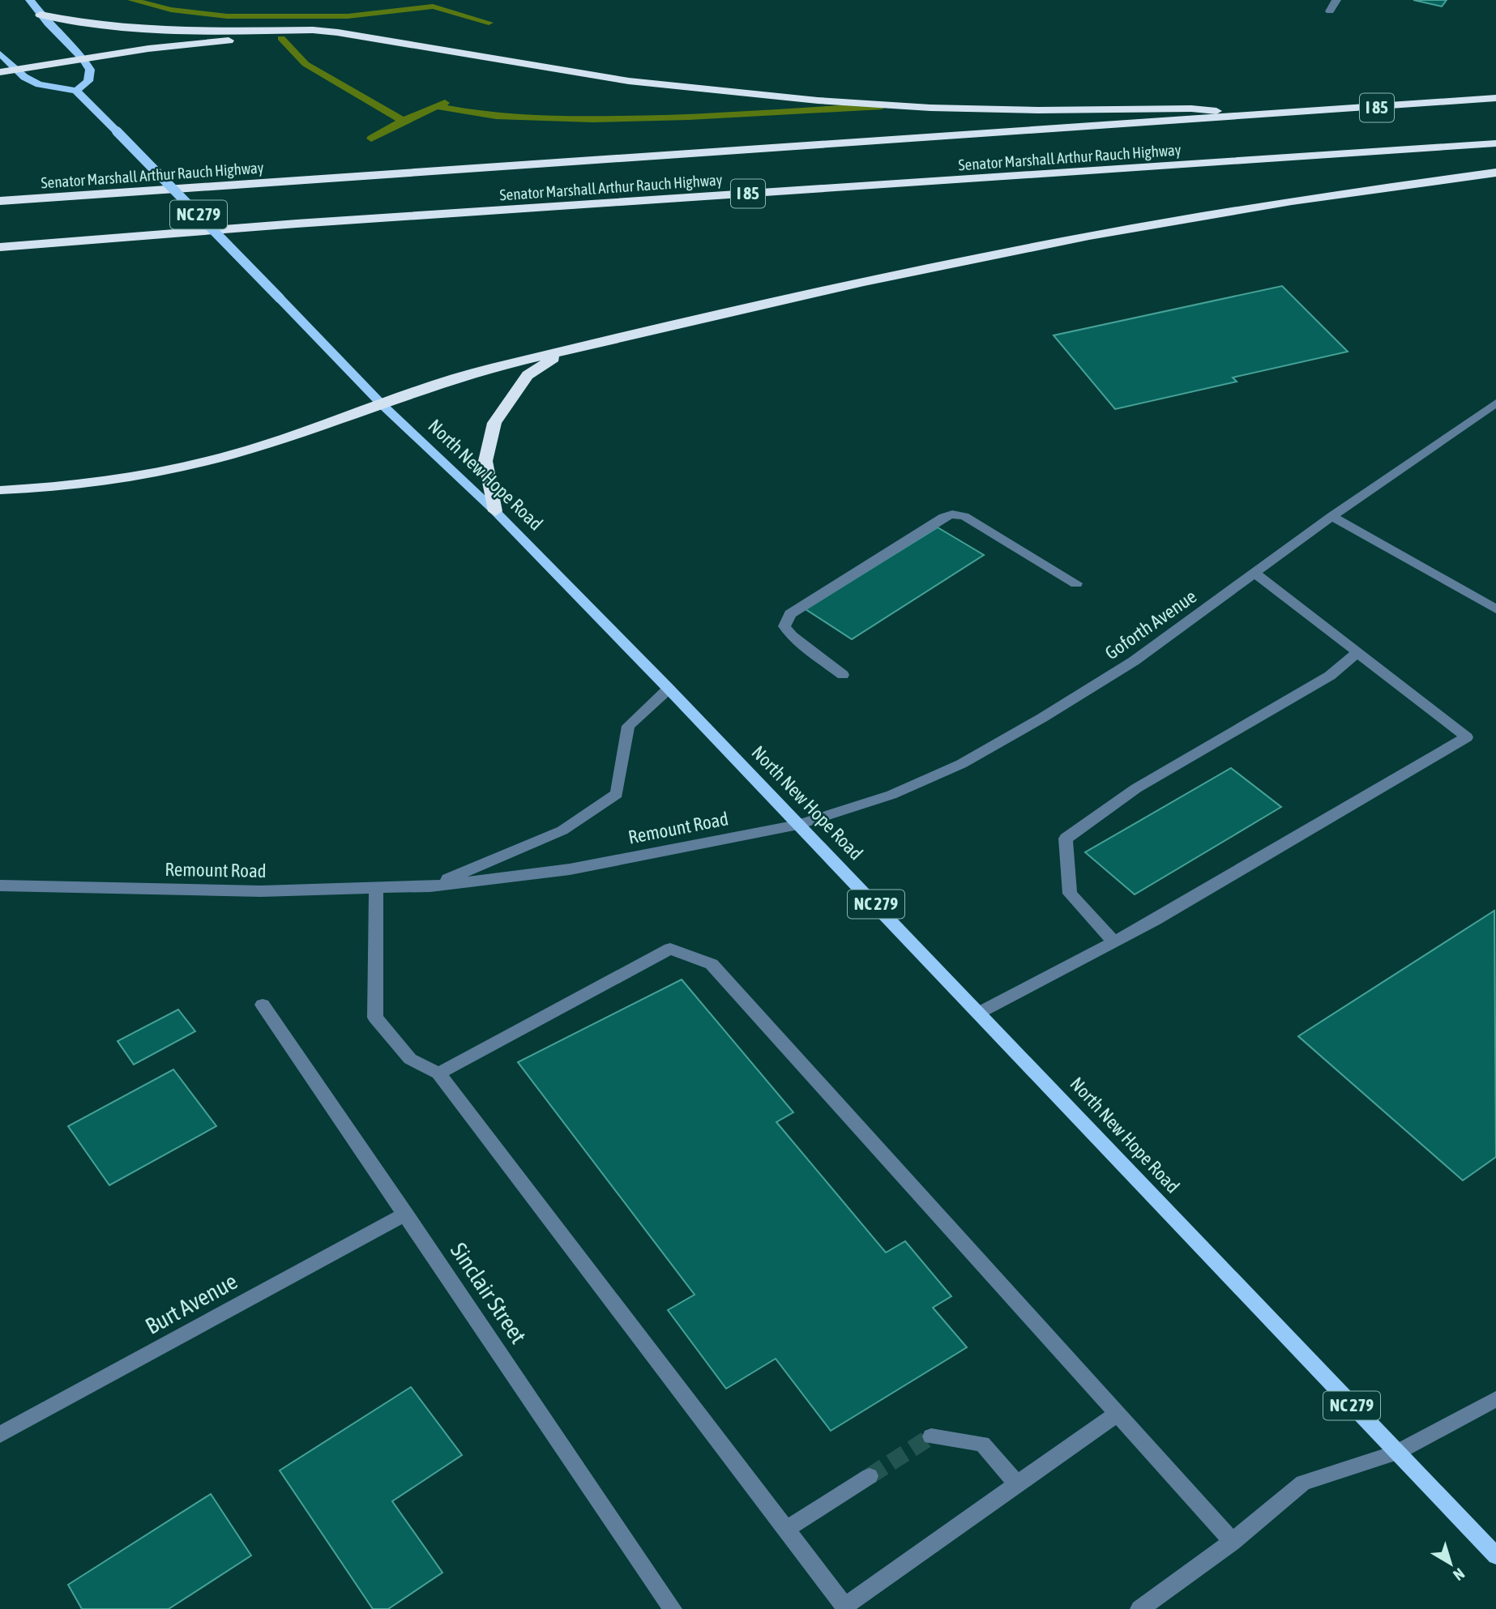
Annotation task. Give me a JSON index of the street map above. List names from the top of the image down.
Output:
{
  "streets": {
    "highway": ["I 85", "Senator Marshall Arthur Rauch Highway"],
    "main road": ["NC 279", "North New Hope Road"],
    "street": [
      "Goforth Avenue",
      "Remount Road",
      "Sinclair Street",
      "Burt Avenue"
    ]
  },
  "crossings": [
    ["North New Hope Road", "Goforth Avenue"],
    ["North New Hope Road", "Remount Road"],
    ["Goforth Avenue", "Remount Road"],
    ["Sinclair Street", "Burt Avenue"]
  ],
  "north": "bottom right"
}
